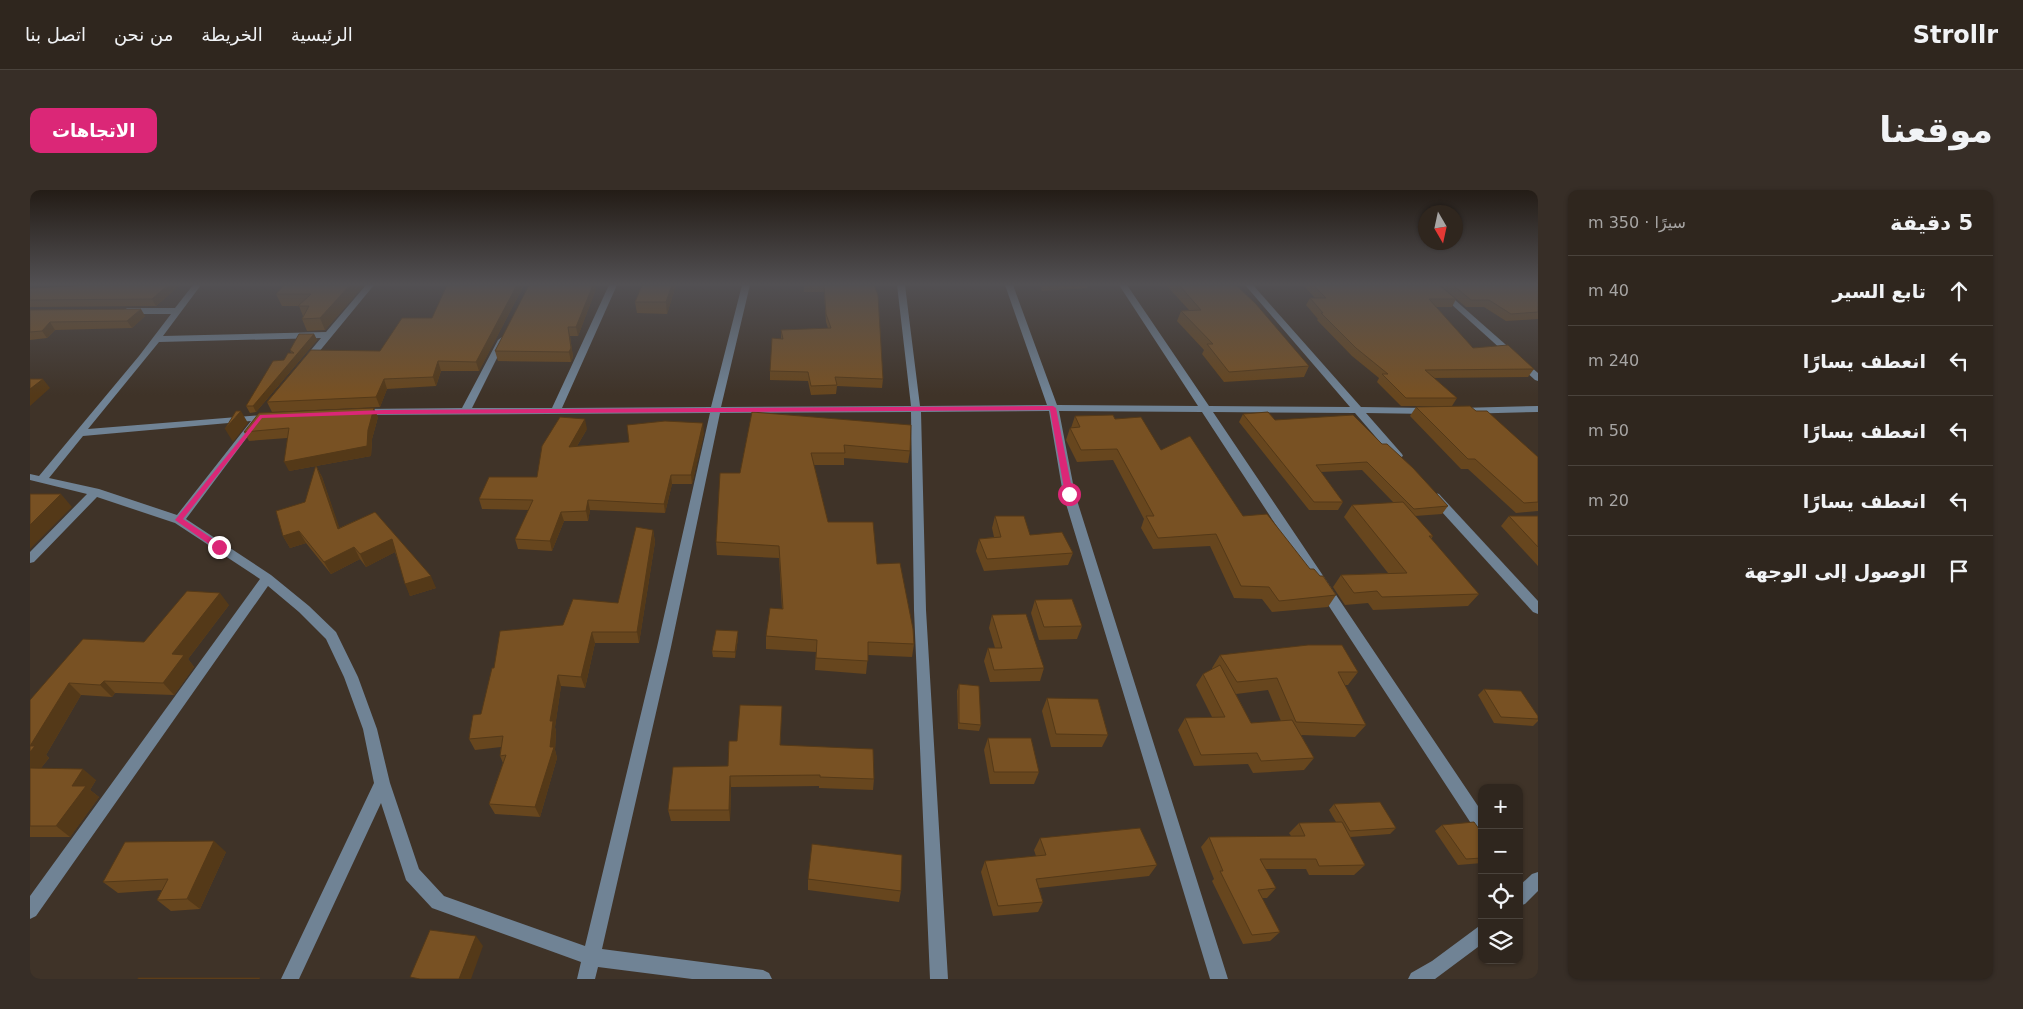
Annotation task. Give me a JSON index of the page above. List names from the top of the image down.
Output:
{
  "north": "bottom",
  "page": {
    "header": "Strollr",
    "nav": [
      "الرئيسية",
      "الخريطة",
      "من نحن",
      "اتصل بنا"
    ],
    "buttons": "الاتجاهات",
    "title": "موقعنا",
    "heading": ["5 دقيقة", "سيرًا · 350 m"],
    "list": [
      ["تابع السير", "40 m"],
      ["انعطف يسارًا", "240 m"],
      ["انعطف يسارًا", "50 m"],
      ["انعطف يسارًا", "20 m"],
      "الوصول إلى الوجهة"
    ],
    "map_buttons": ["+", "−"]
  }
}
